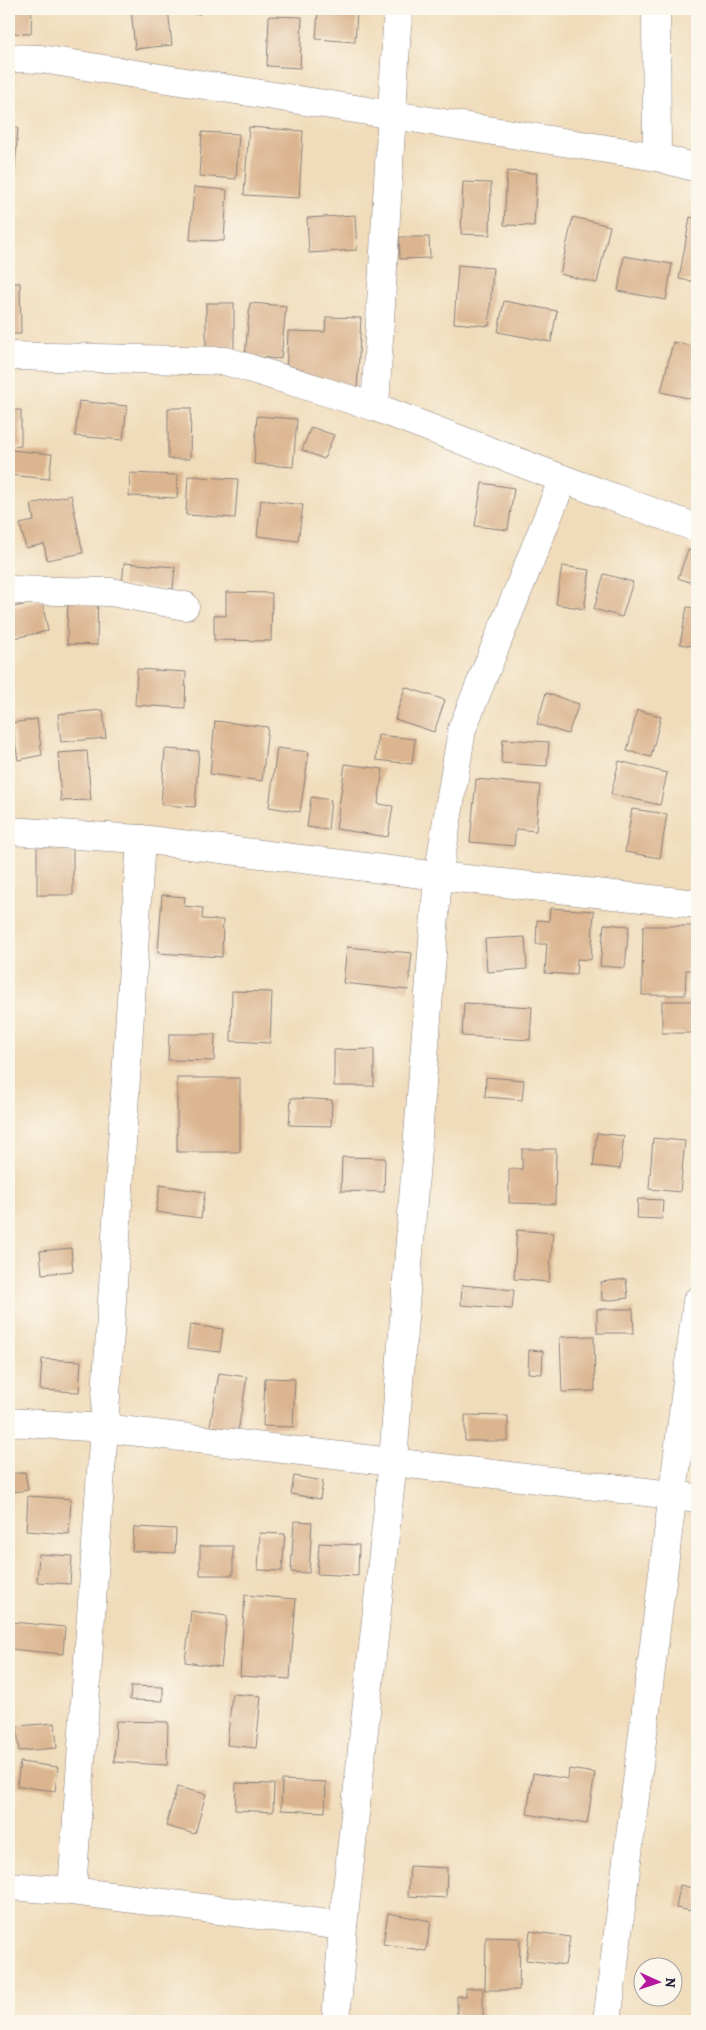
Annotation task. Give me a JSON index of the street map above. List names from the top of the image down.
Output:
{
  "north": "right"
}
